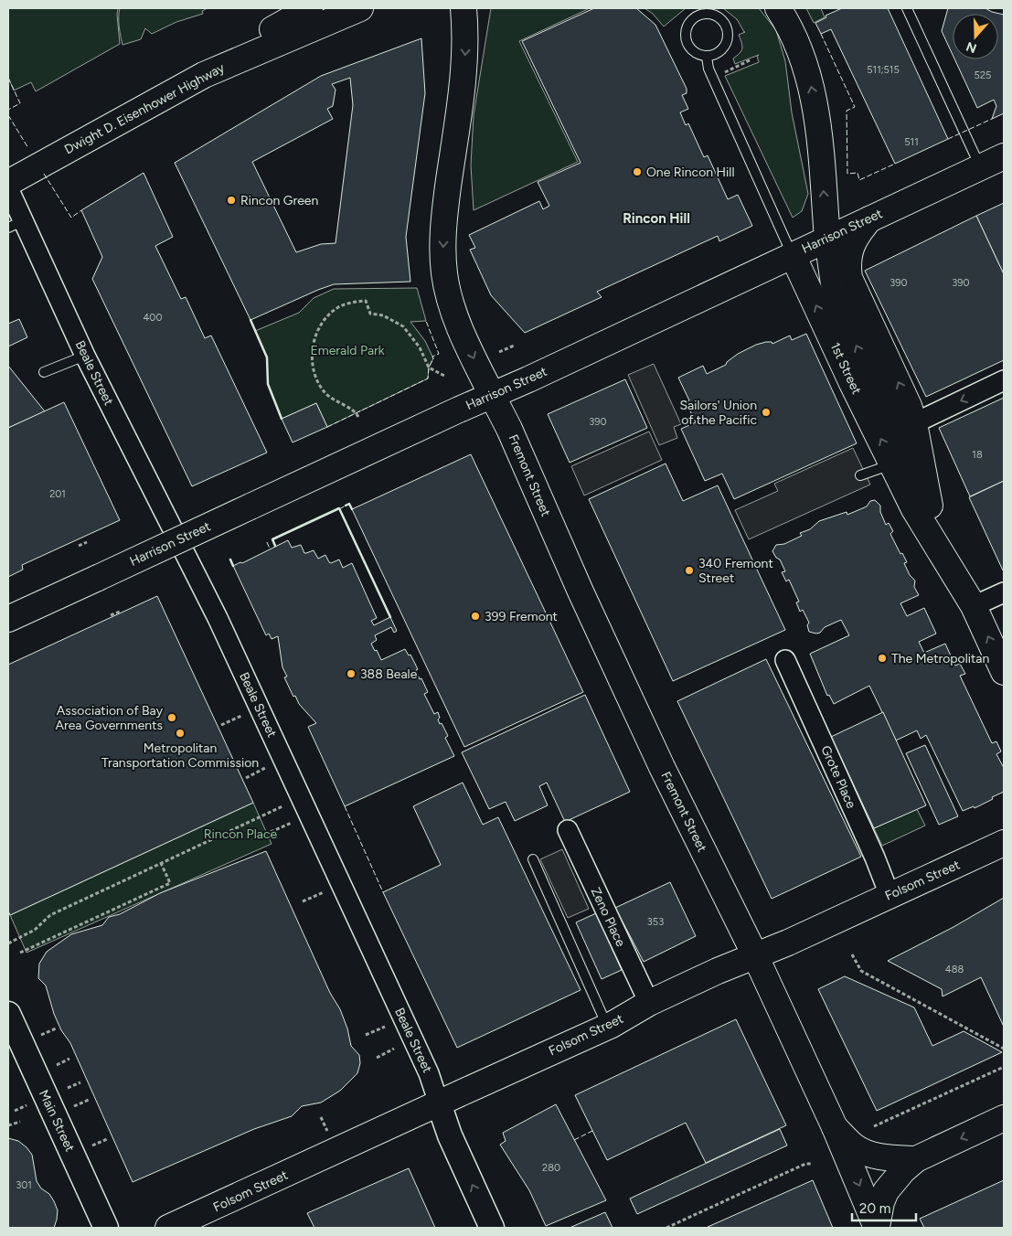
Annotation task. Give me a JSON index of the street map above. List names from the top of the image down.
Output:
{
  "streets": {
    "main road": [
      "Dwight D. Eisenhower Highway",
      "Harrison Street",
      "1st Street",
      "Fremont Street",
      "Folsom Street"
    ],
    "street": [
      "Beale Street",
      "Grote Place",
      "Zeno Place",
      "Main Street"
    ]
  },
  "crossings": [
    ["Harrison Street", "1st Street"],
    ["Harrison Street", "Fremont Street"],
    ["Beale Street", "Folsom Street"],
    ["Fremont Street", "Folsom Street"],
    ["Grote Place", "Folsom Street"],
    ["Folsom Street", "Zeno Place"]
  ],
  "one_way": ["1st Street", "Fremont Street"],
  "districts": ["Rincon Hill"],
  "parks": ["Emerald Park", "Rincon Place"],
  "places": [
    "One Rincon Hill",
    "Rincon Green",
    "Sailors' Union of the Pacific",
    "340 Fremont Street",
    "399 Fremont",
    "The Metropolitan",
    "388 Beale",
    "Association of Bay Area Governments",
    "Metropolitan Transportation Commission"
  ],
  "house_numbers": [
    "511;515",
    "525",
    "511",
    "390",
    "390",
    "400",
    "390",
    "18",
    "201",
    "353",
    "488",
    "280",
    "301"
  ],
  "scale_bar": "20 m",
  "north": "bottom"
}
